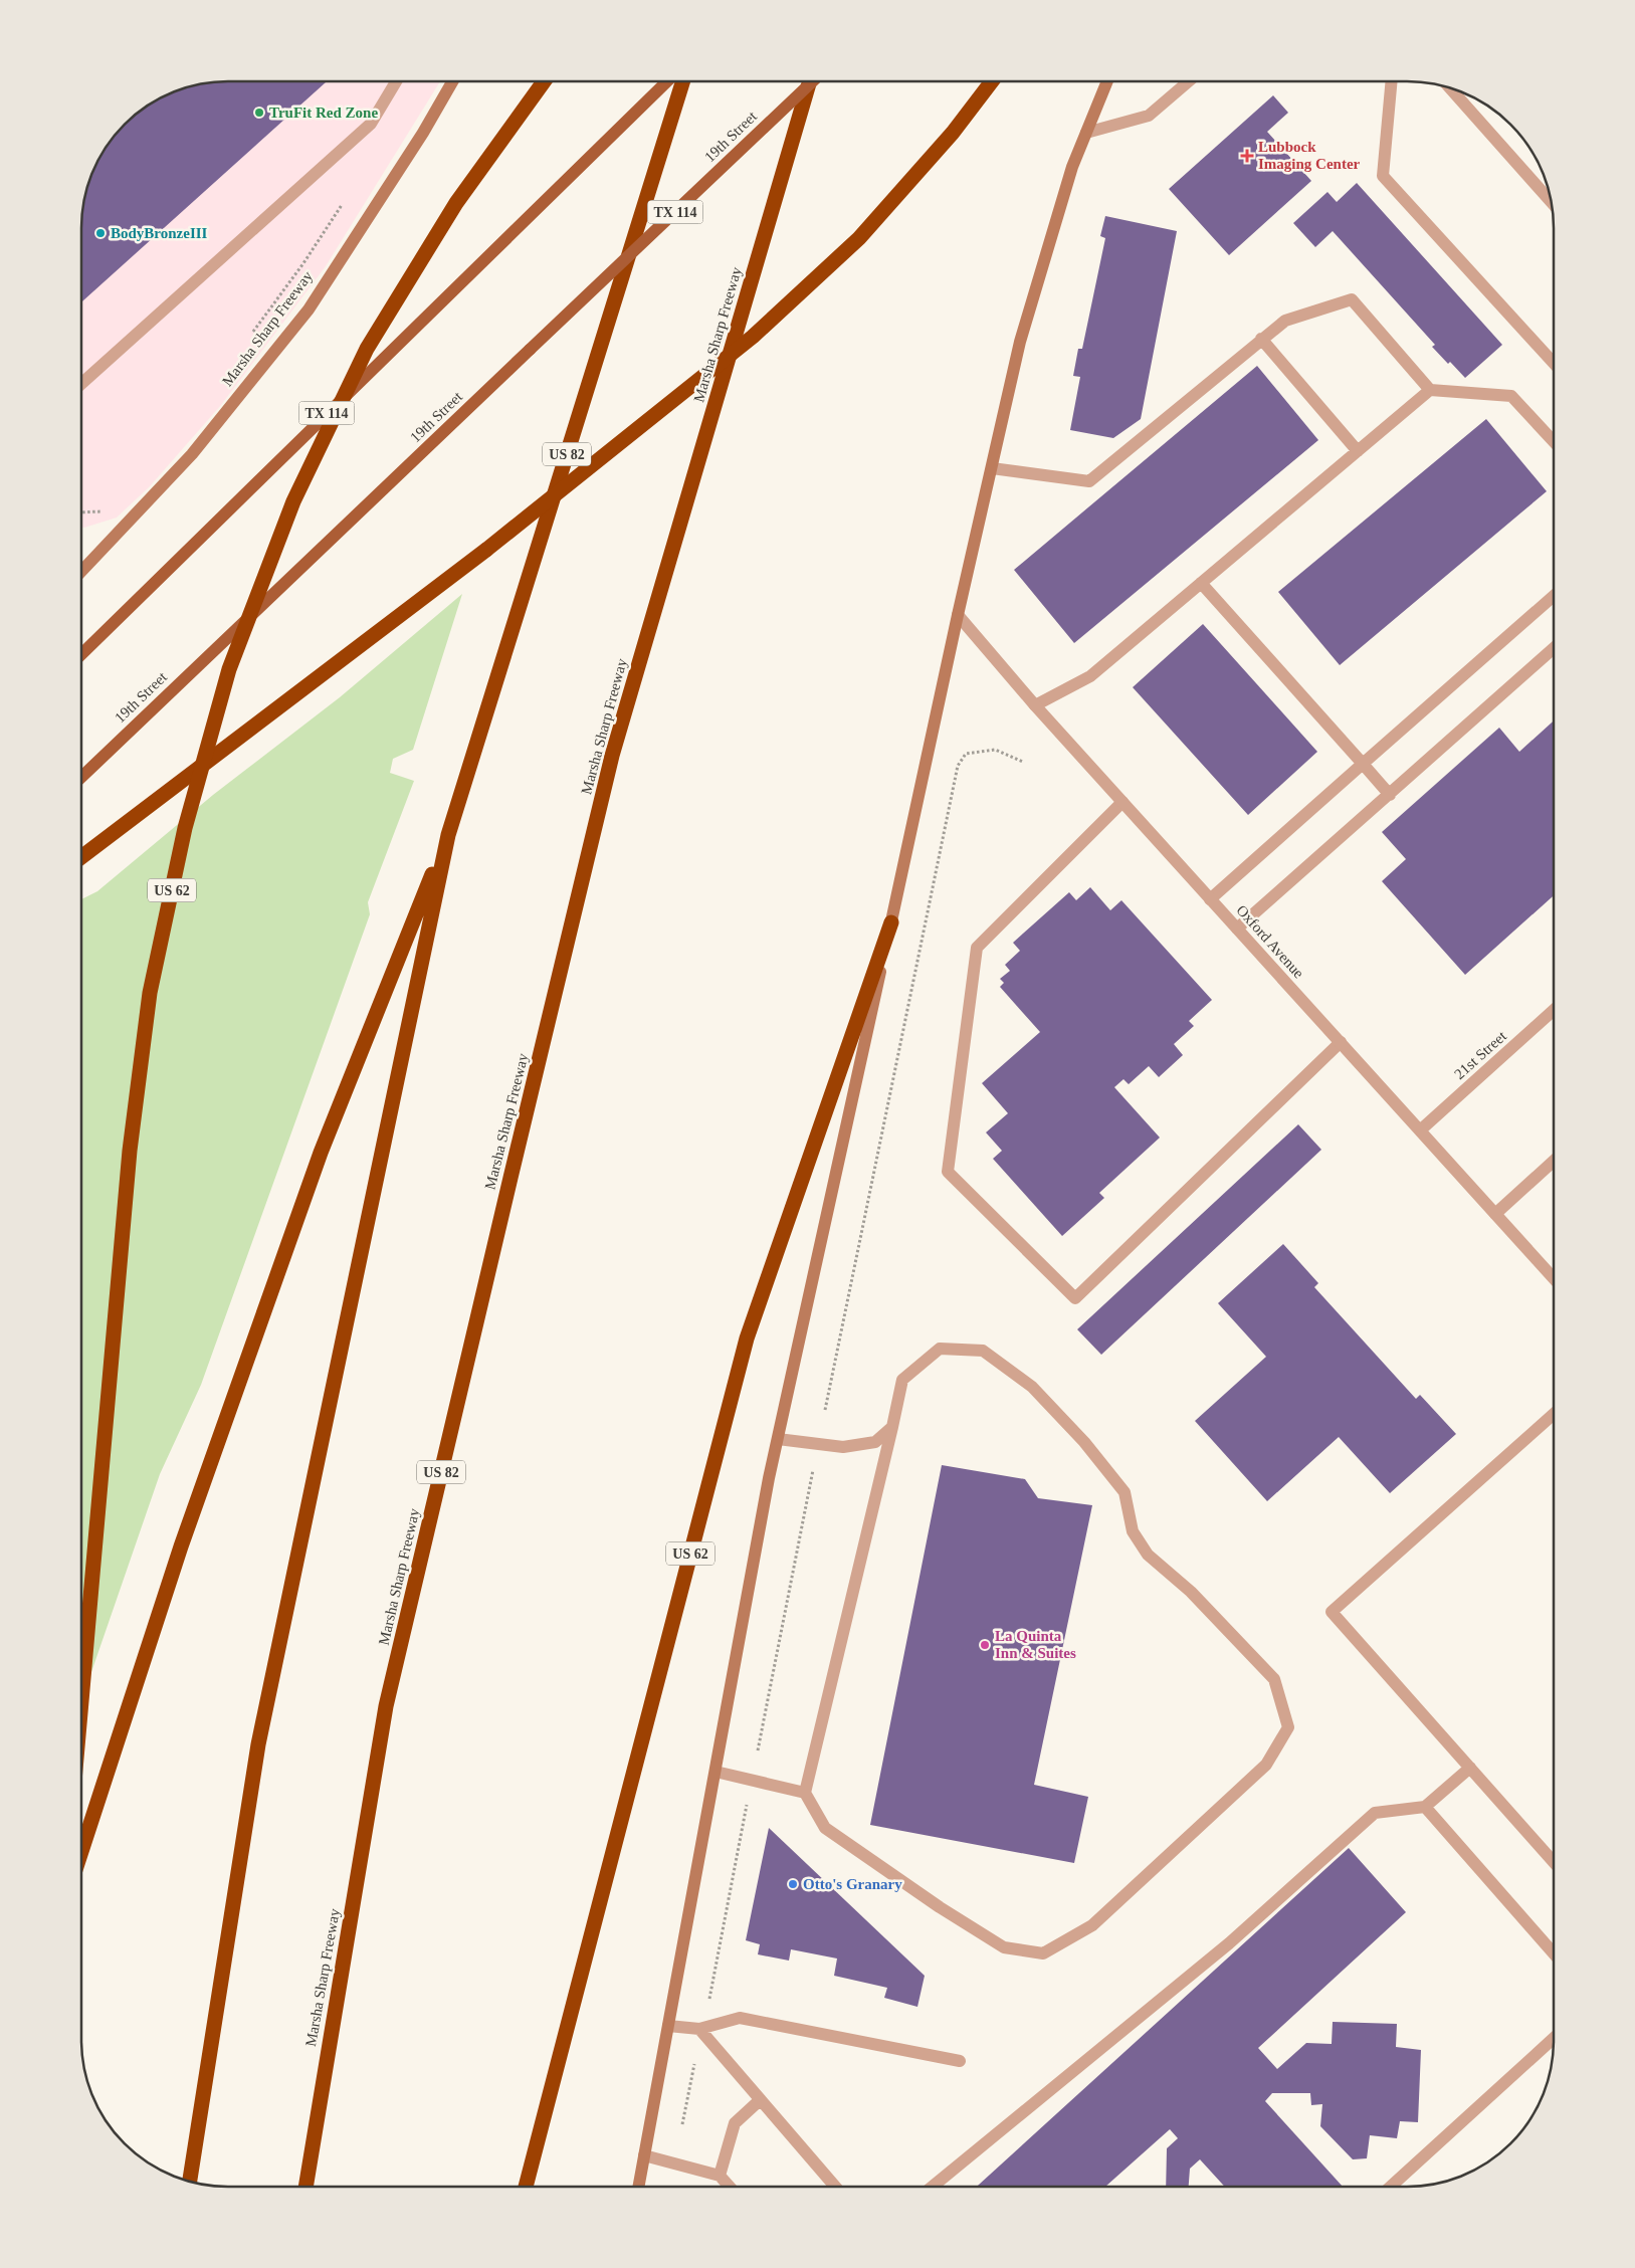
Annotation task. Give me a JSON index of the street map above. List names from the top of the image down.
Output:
{
  "streets": {
    "highway": ["Marsha Sharp Freeway", "US 82", "US 62"],
    "main road": ["19th Street", "TX 114"],
    "street": ["Oxford Avenue", "21st Street"]
  },
  "crossings": [
    ["US 62", "Oxford Avenue"],
    ["Oxford Avenue", "21st Street"]
  ],
  "places": {
    "other": [
      "TruFit Red Zone",
      "BodyBronzeIII",
      "La Quinta Inn & Suites",
      "Otto's Granary"
    ],
    "health": ["Lubbock Imaging Center"]
  }
}
